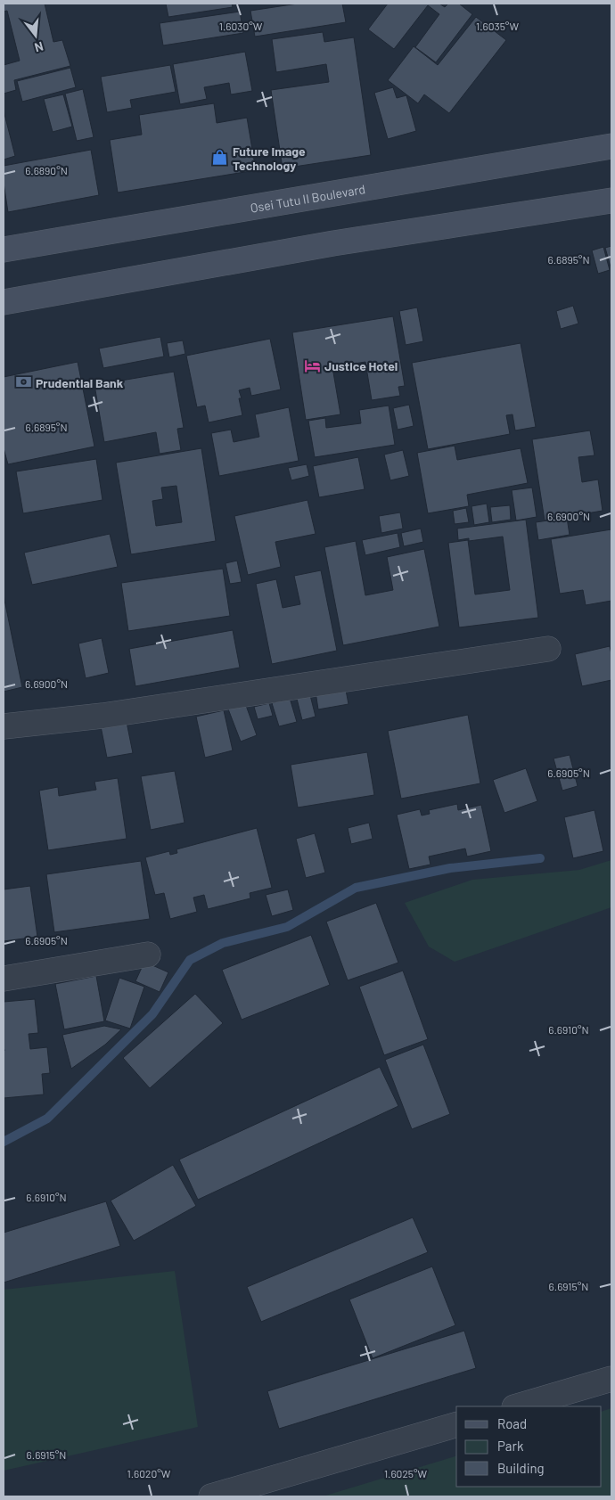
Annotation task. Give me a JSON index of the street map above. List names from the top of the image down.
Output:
{
  "streets": {
    "main road": ["Osei Tutu II Boulevard"]
  },
  "places": {
    "shop": ["Future Image Technology"],
    "hotel": ["Justice Hotel"],
    "bank": ["Prudential Bank"]
  },
  "legend": ["Road", "Park", "Building"],
  "north": "bottom",
  "coordinates": [
    "1.6030°W",
    "1.6035°W",
    "6.6890°N",
    "6.6895°N",
    "6.6900°N",
    "6.6905°N",
    "6.6910°N",
    "6.6915°N",
    "1.6020°W",
    "1.6025°W"
  ]
}
